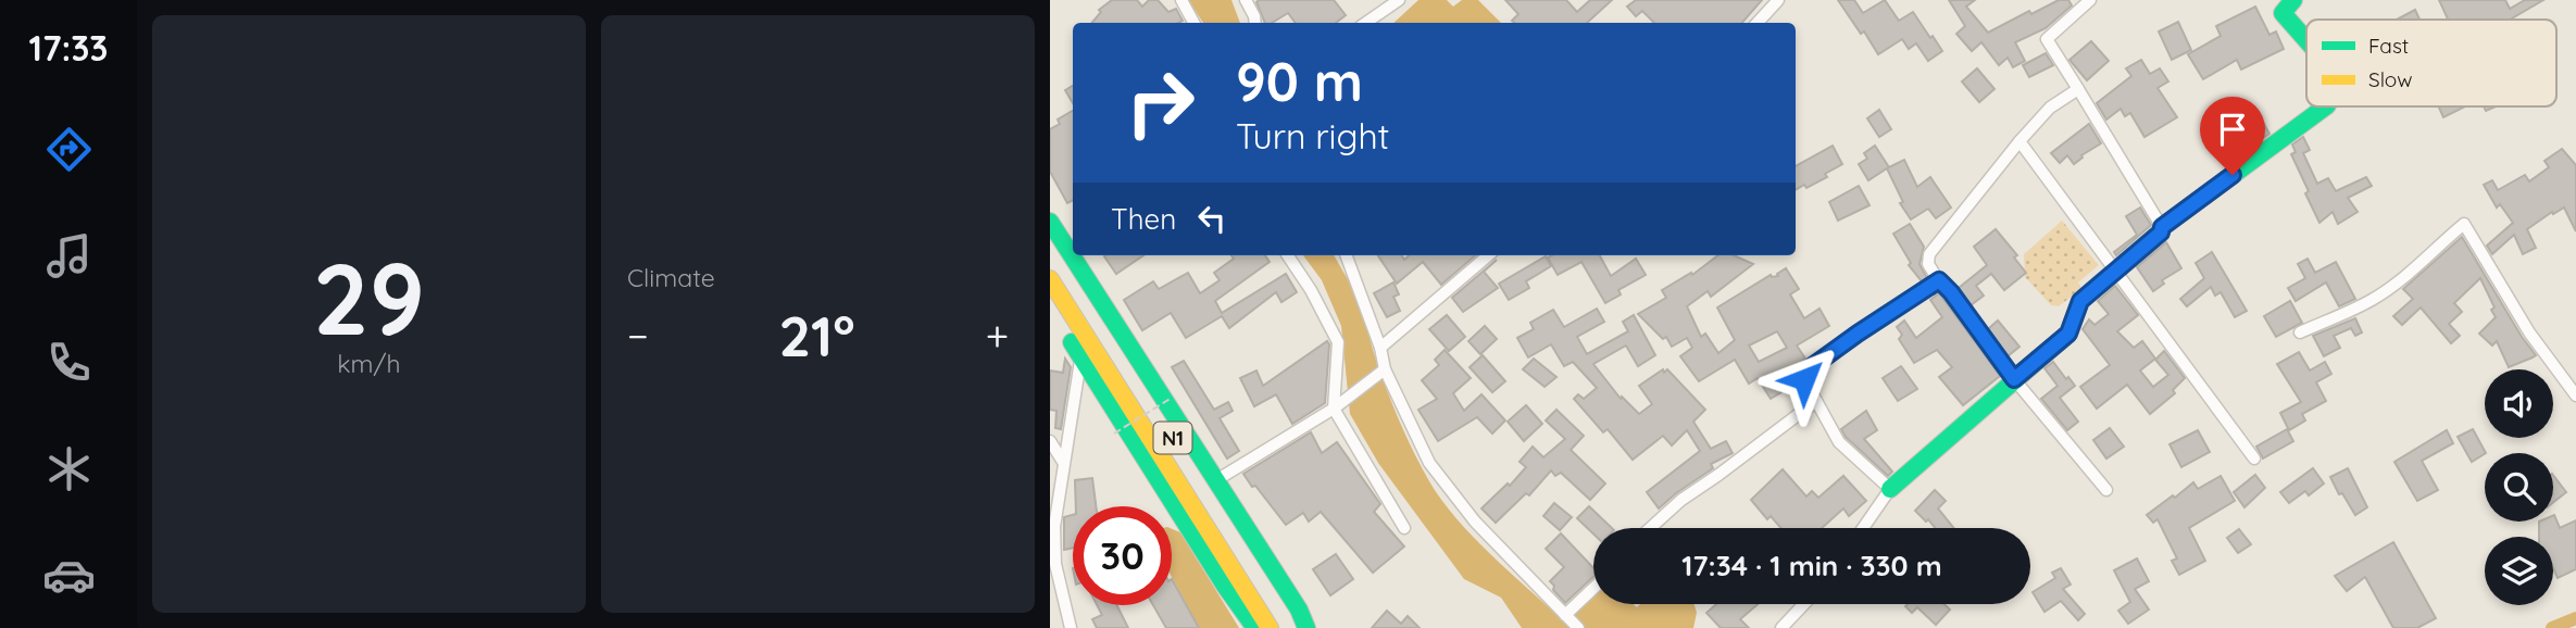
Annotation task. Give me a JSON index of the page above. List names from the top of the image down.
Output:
{
  "streets": {
    "main road": ["N1"]
  },
  "legend": ["Fast", "Slow"],
  "page": {
    "tabs": "17:33",
    "tile": [
      ["29", "km/h"],
      "Climate"
    ],
    "turn": ["90 m", "Turn right"],
    "then": "Then",
    "heat": ["−", "21°", "+"],
    "limit": "30",
    "trip": "17:34 · 1 min · 330 m"
  }
}
